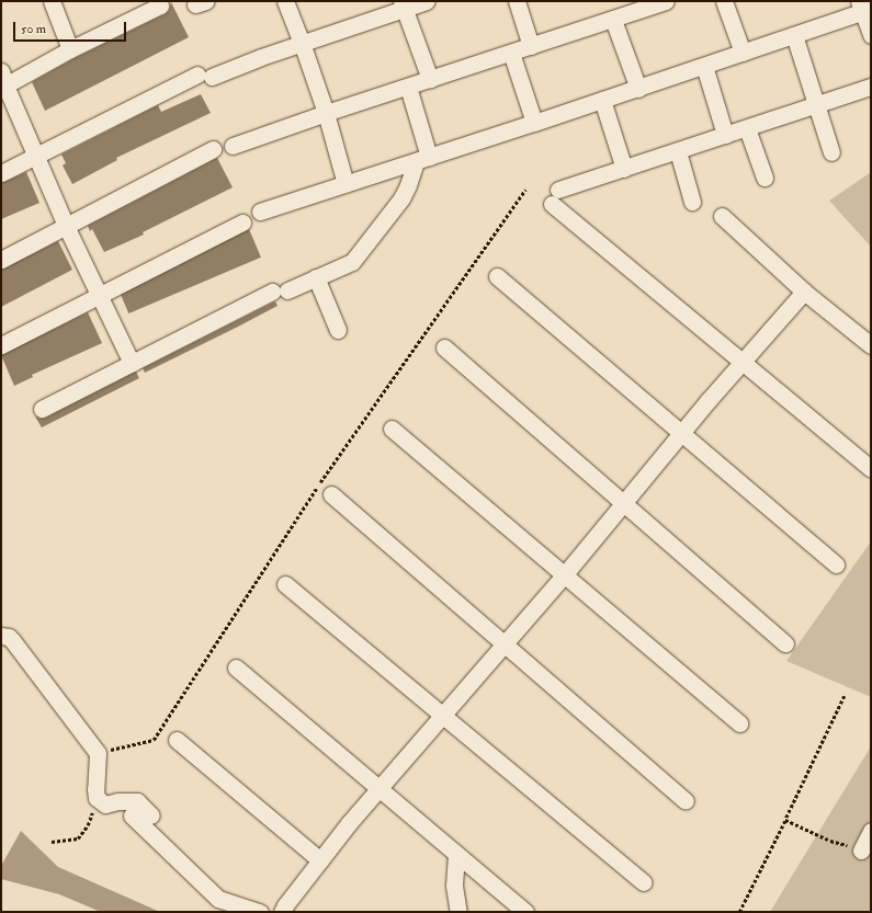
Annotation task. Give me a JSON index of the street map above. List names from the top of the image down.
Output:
{
  "scale_bar": "50 m"
}
